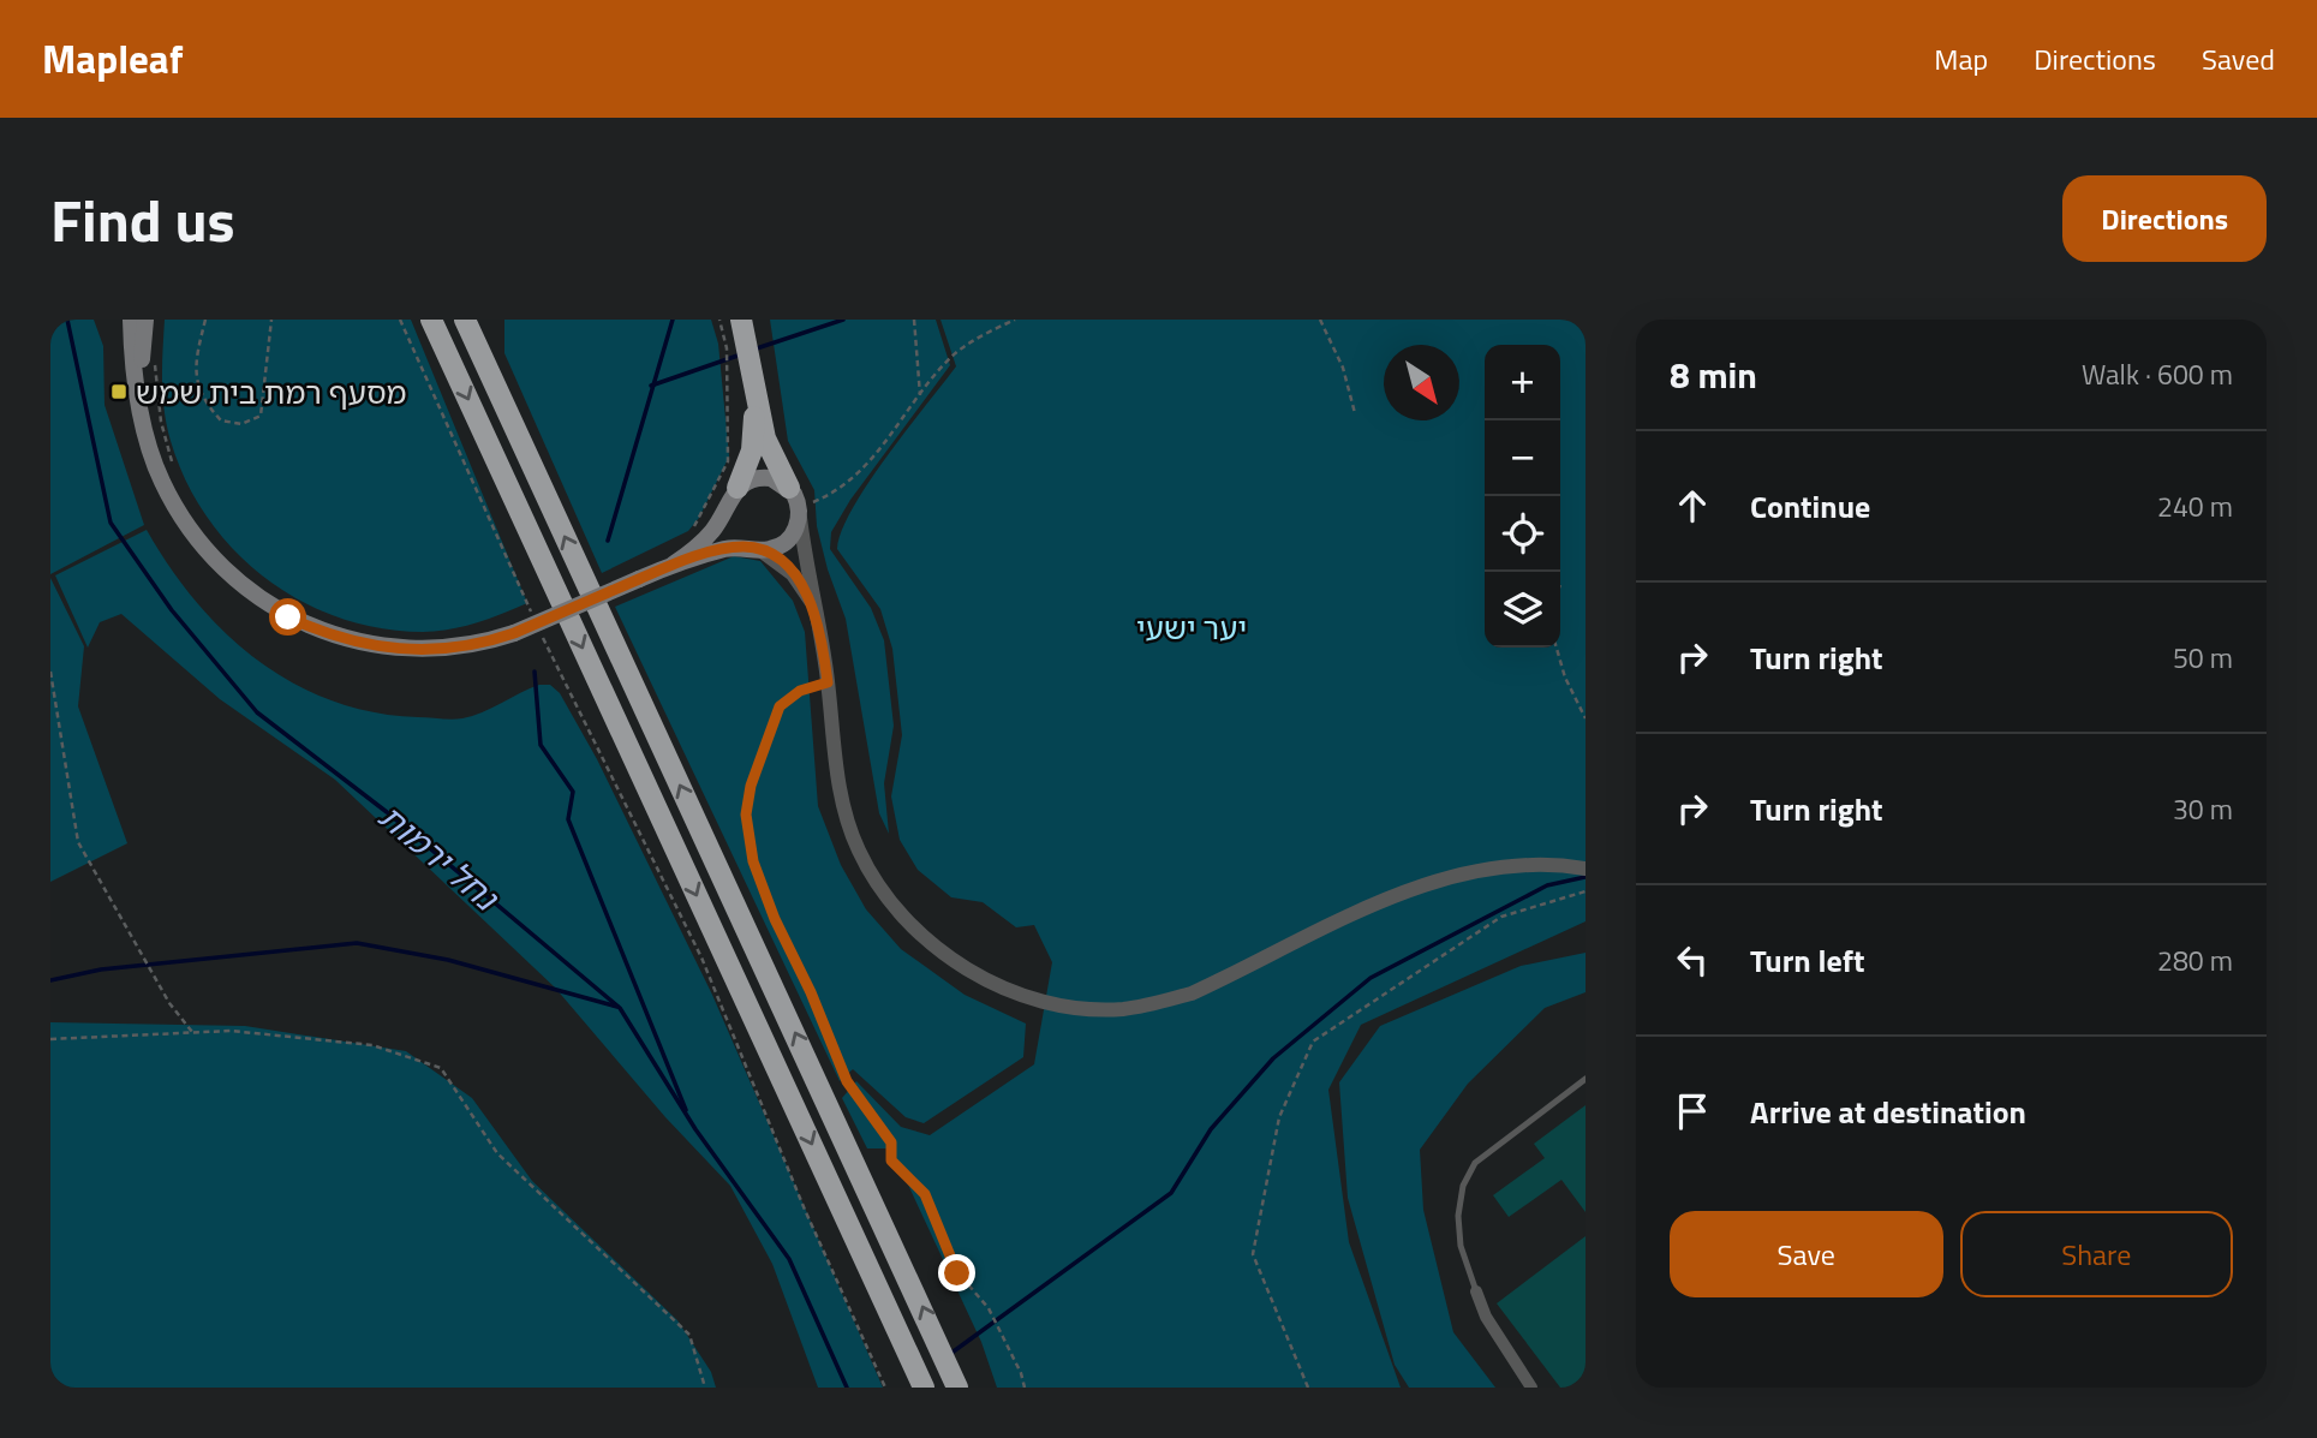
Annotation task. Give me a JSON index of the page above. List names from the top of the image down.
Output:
{
  "water": ["נחל ירמות"],
  "parks": ["יער ישעי"],
  "places": {
    "transit": ["מסעף רמת בית שמש"]
  },
  "north": "bottom right",
  "page": {
    "header": "Mapleaf",
    "nav": ["Map", "Directions", "Saved"],
    "title": "Find us",
    "buttons": [
      "Directions",
      ["Save", "Share"]
    ],
    "heading": ["8 min", "Walk · 600 m"],
    "map_buttons": ["+", "−"],
    "list": [
      ["Continue", "240 m"],
      ["Turn right", "50 m"],
      ["Turn right", "30 m"],
      ["Turn left", "280 m"],
      "Arrive at destination"
    ]
  }
}
